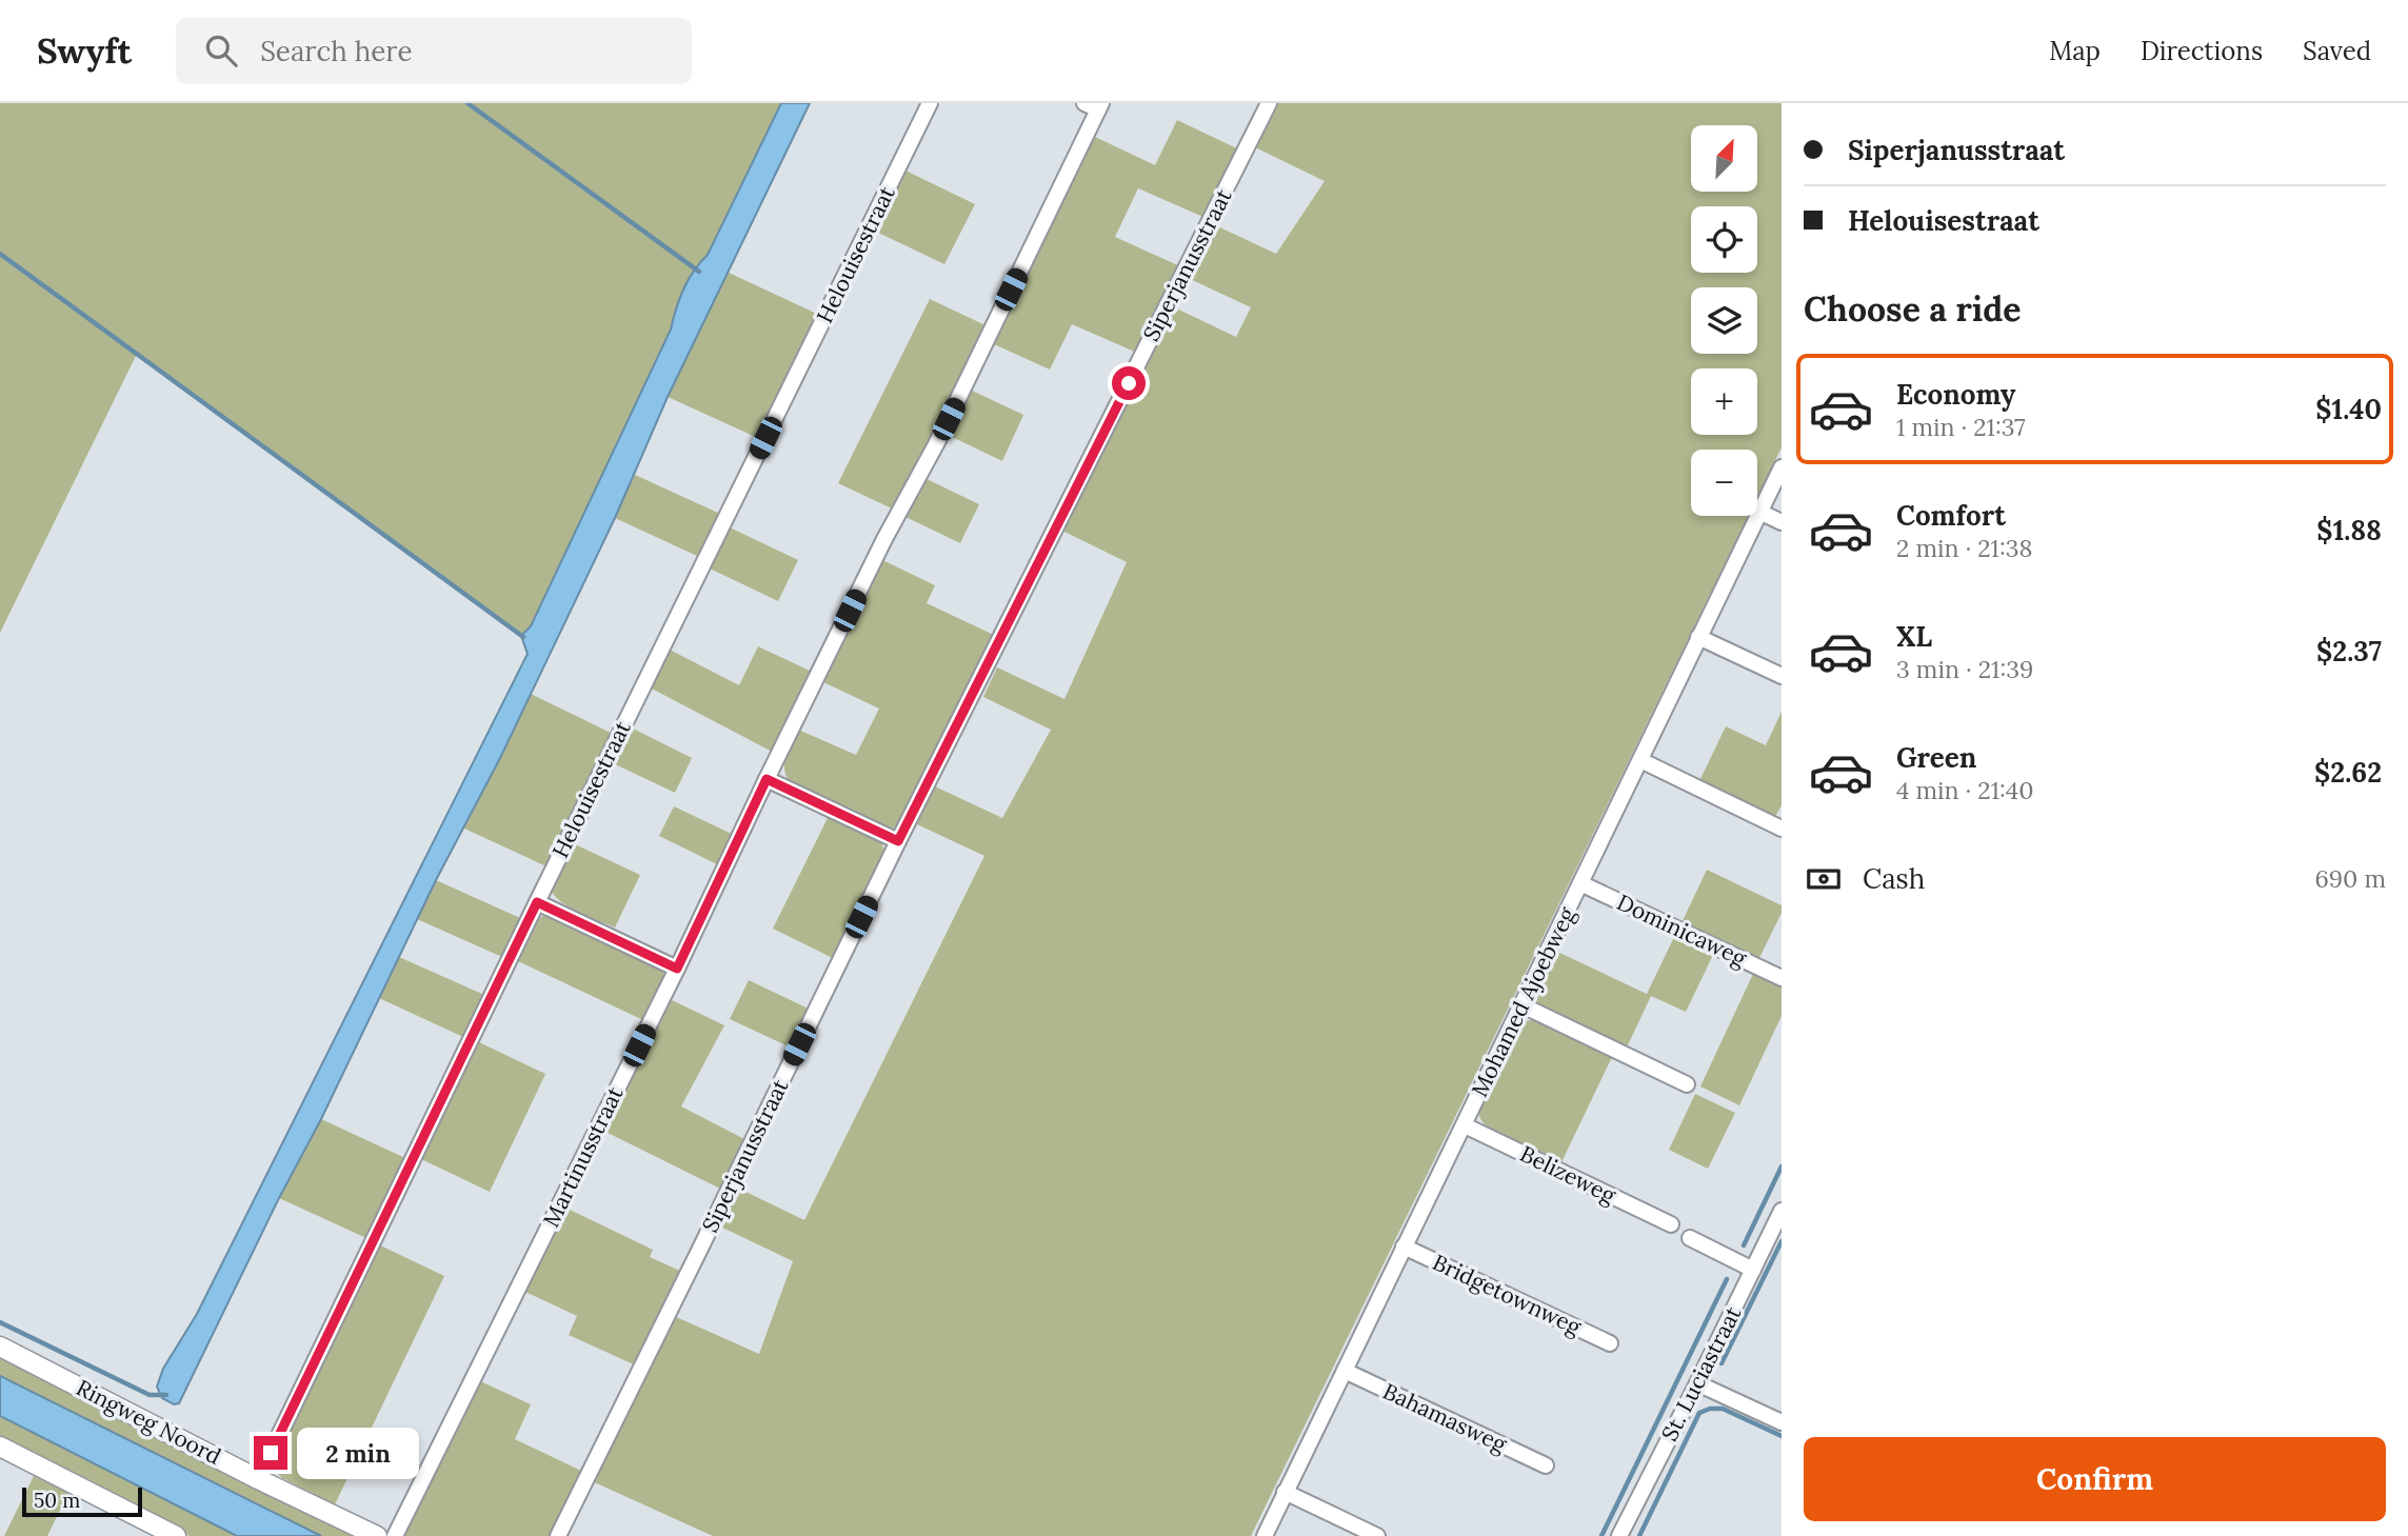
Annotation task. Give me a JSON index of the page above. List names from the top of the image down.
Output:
{
  "streets": {
    "street": [
      "Helouisestraat",
      "Siperjanusstraat",
      "Dominicaweg",
      "Mohamed Ajoebweg",
      "Martinusstraat",
      "Belizeweg",
      "Bridgetownweg",
      "St. Luciastraat",
      "Bahamasweg",
      "Ringweg Noord"
    ]
  },
  "crossings": [
    ["Helouisestraat", "Ringweg Noord"],
    ["Dominicaweg", "Mohamed Ajoebweg"],
    ["Mohamed Ajoebweg", "Belizeweg"],
    ["Mohamed Ajoebweg", "Bridgetownweg"],
    ["Mohamed Ajoebweg", "Bahamasweg"]
  ],
  "scale_bar": "50 m",
  "north": "top right",
  "page": {
    "header": "Swyft",
    "search": "Search here",
    "nav": ["Map", "Directions", "Saved"],
    "banner": ["Siperjanusstraat", "Helouisestraat"],
    "map_buttons": ["+", "−"],
    "heading": "Choose a ride",
    "list": [
      {
        "name": "Economy",
        "note": "1 min · 21:37",
        "value": "$1.40"
      },
      {
        "name": "Comfort",
        "note": "2 min · 21:38",
        "value": "$1.88"
      },
      {
        "name": "XL",
        "note": "3 min · 21:39",
        "value": "$2.37"
      },
      {
        "name": "Green",
        "note": "4 min · 21:40",
        "value": "$2.62"
      }
    ],
    "pay": ["Cash", "690 m"],
    "buttons": "Confirm",
    "bubble": "2 min",
    "scale": "50 m"
  }
}
